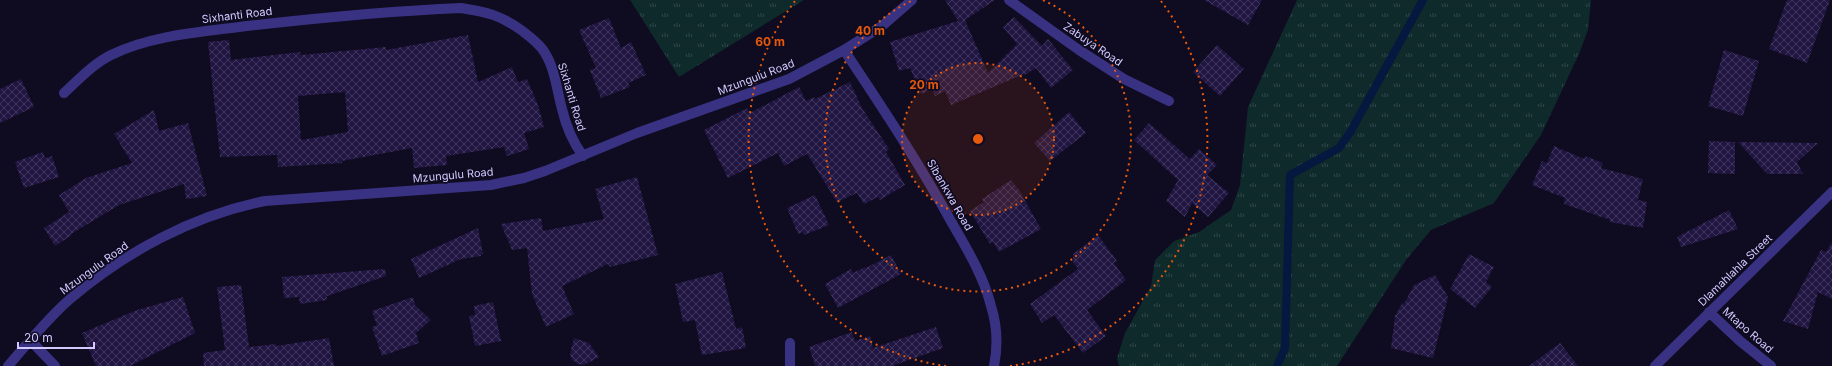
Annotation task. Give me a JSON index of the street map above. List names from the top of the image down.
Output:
{
  "streets": {
    "street": [
      "Sixhanti Road",
      "Zabuya Road",
      "Mzungulu Road",
      "Sibankwa Road",
      "Dlamahlahla Street",
      "Mtapo Road"
    ]
  },
  "crossings": [
    ["Sixhanti Road", "Mzungulu Road"],
    ["Mzungulu Road", "Sibankwa Road"],
    ["Dlamahlahla Street", "Mtapo Road"]
  ],
  "scale_bar": "20 m",
  "rings": ["40 m", "60 m", "20 m"]
}
